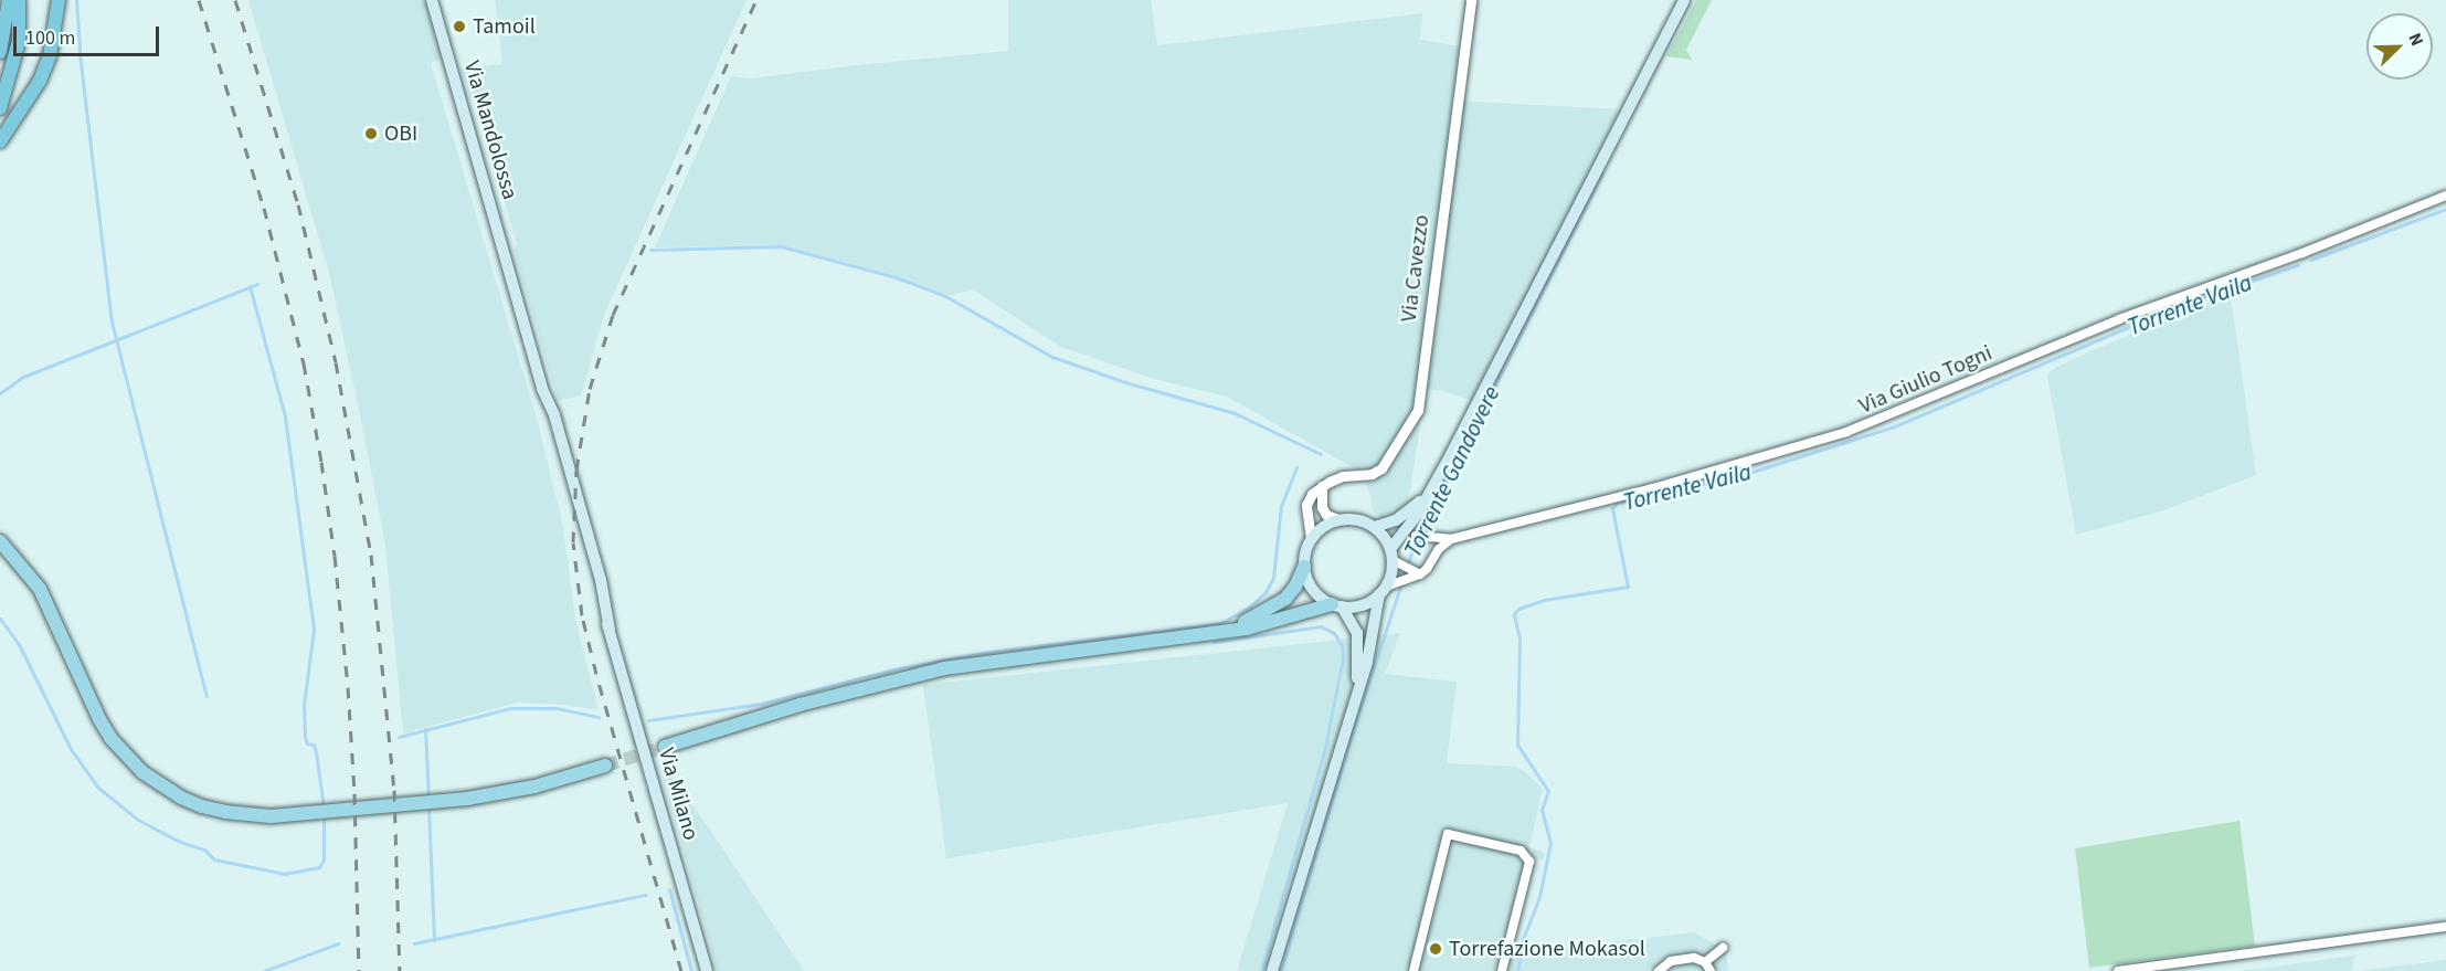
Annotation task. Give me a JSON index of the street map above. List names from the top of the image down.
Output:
{
  "streets": {
    "main road": ["Via Mandolossa", "Via Milano"],
    "street": ["Via Cavezzo", "Via Giulio Togni"]
  },
  "crossings": [
    ["Via Mandolossa", "Via Milano"]
  ],
  "water": ["Torrente Vaila", "Torrente Gandovere"],
  "places": ["Tamoil", "OBI", "Torrefazione Mokasol"],
  "scale_bar": "100 m",
  "north": "top right"
}
